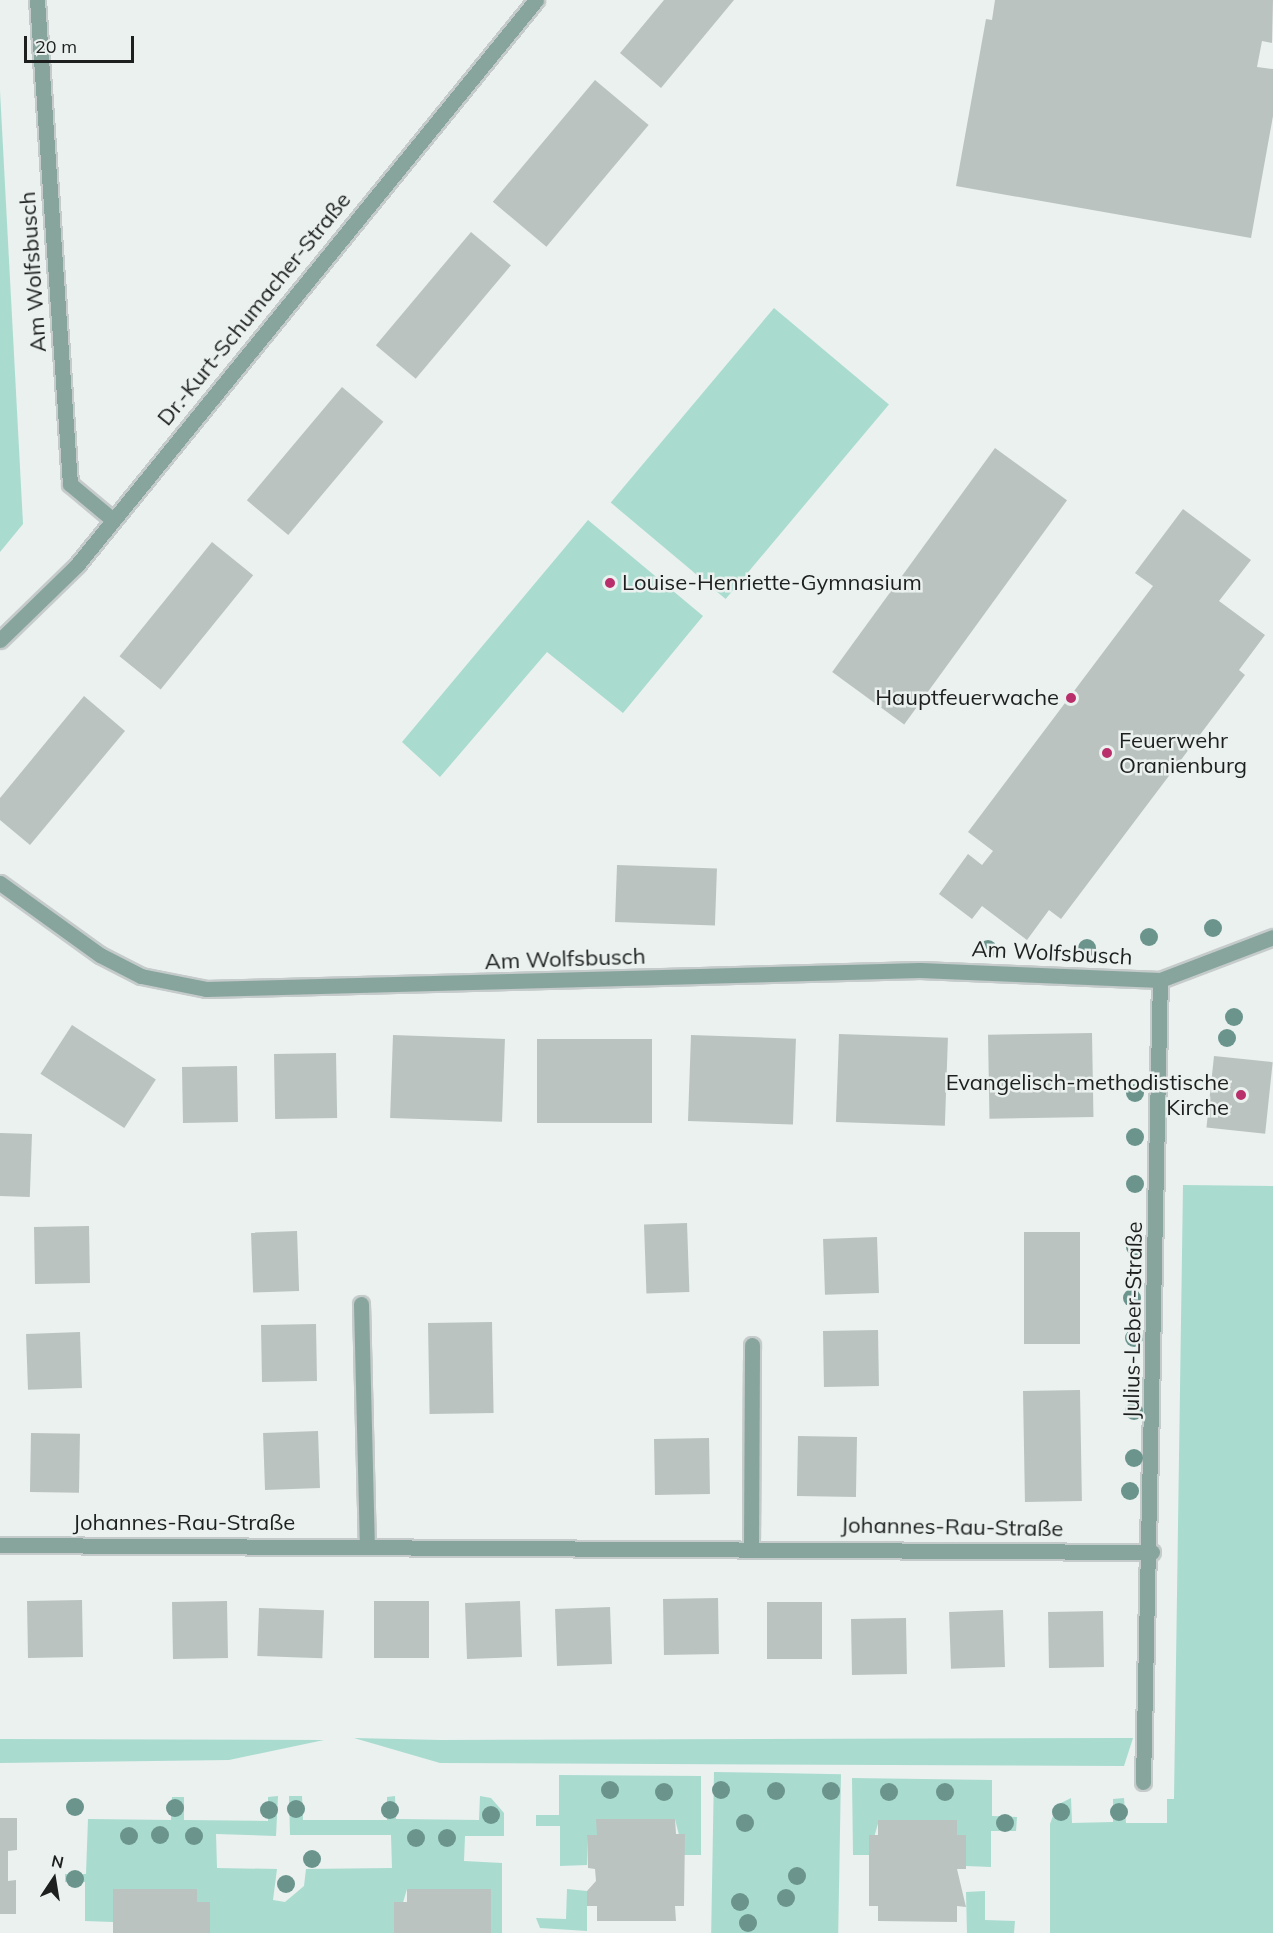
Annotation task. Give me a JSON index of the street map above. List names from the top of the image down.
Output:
{
  "streets": {
    "street": [
      "Am Wolfsbusch",
      "Dr.-Kurt-Schumacher-Straße",
      "Julius-Leber-Straße",
      "Johannes-Rau-Straße"
    ]
  },
  "crossings": [
    ["Am Wolfsbusch", "Dr.-Kurt-Schumacher-Straße"],
    ["Am Wolfsbusch", "Julius-Leber-Straße"],
    ["Julius-Leber-Straße", "Johannes-Rau-Straße"]
  ],
  "places": [
    "Louise-Henriette-Gymnasium",
    "Hauptfeuerwache",
    "Feuerwehr Oranienburg",
    "Evangelisch-methodistische Kirche"
  ],
  "scale_bar": "20 m",
  "north": "top"
}
